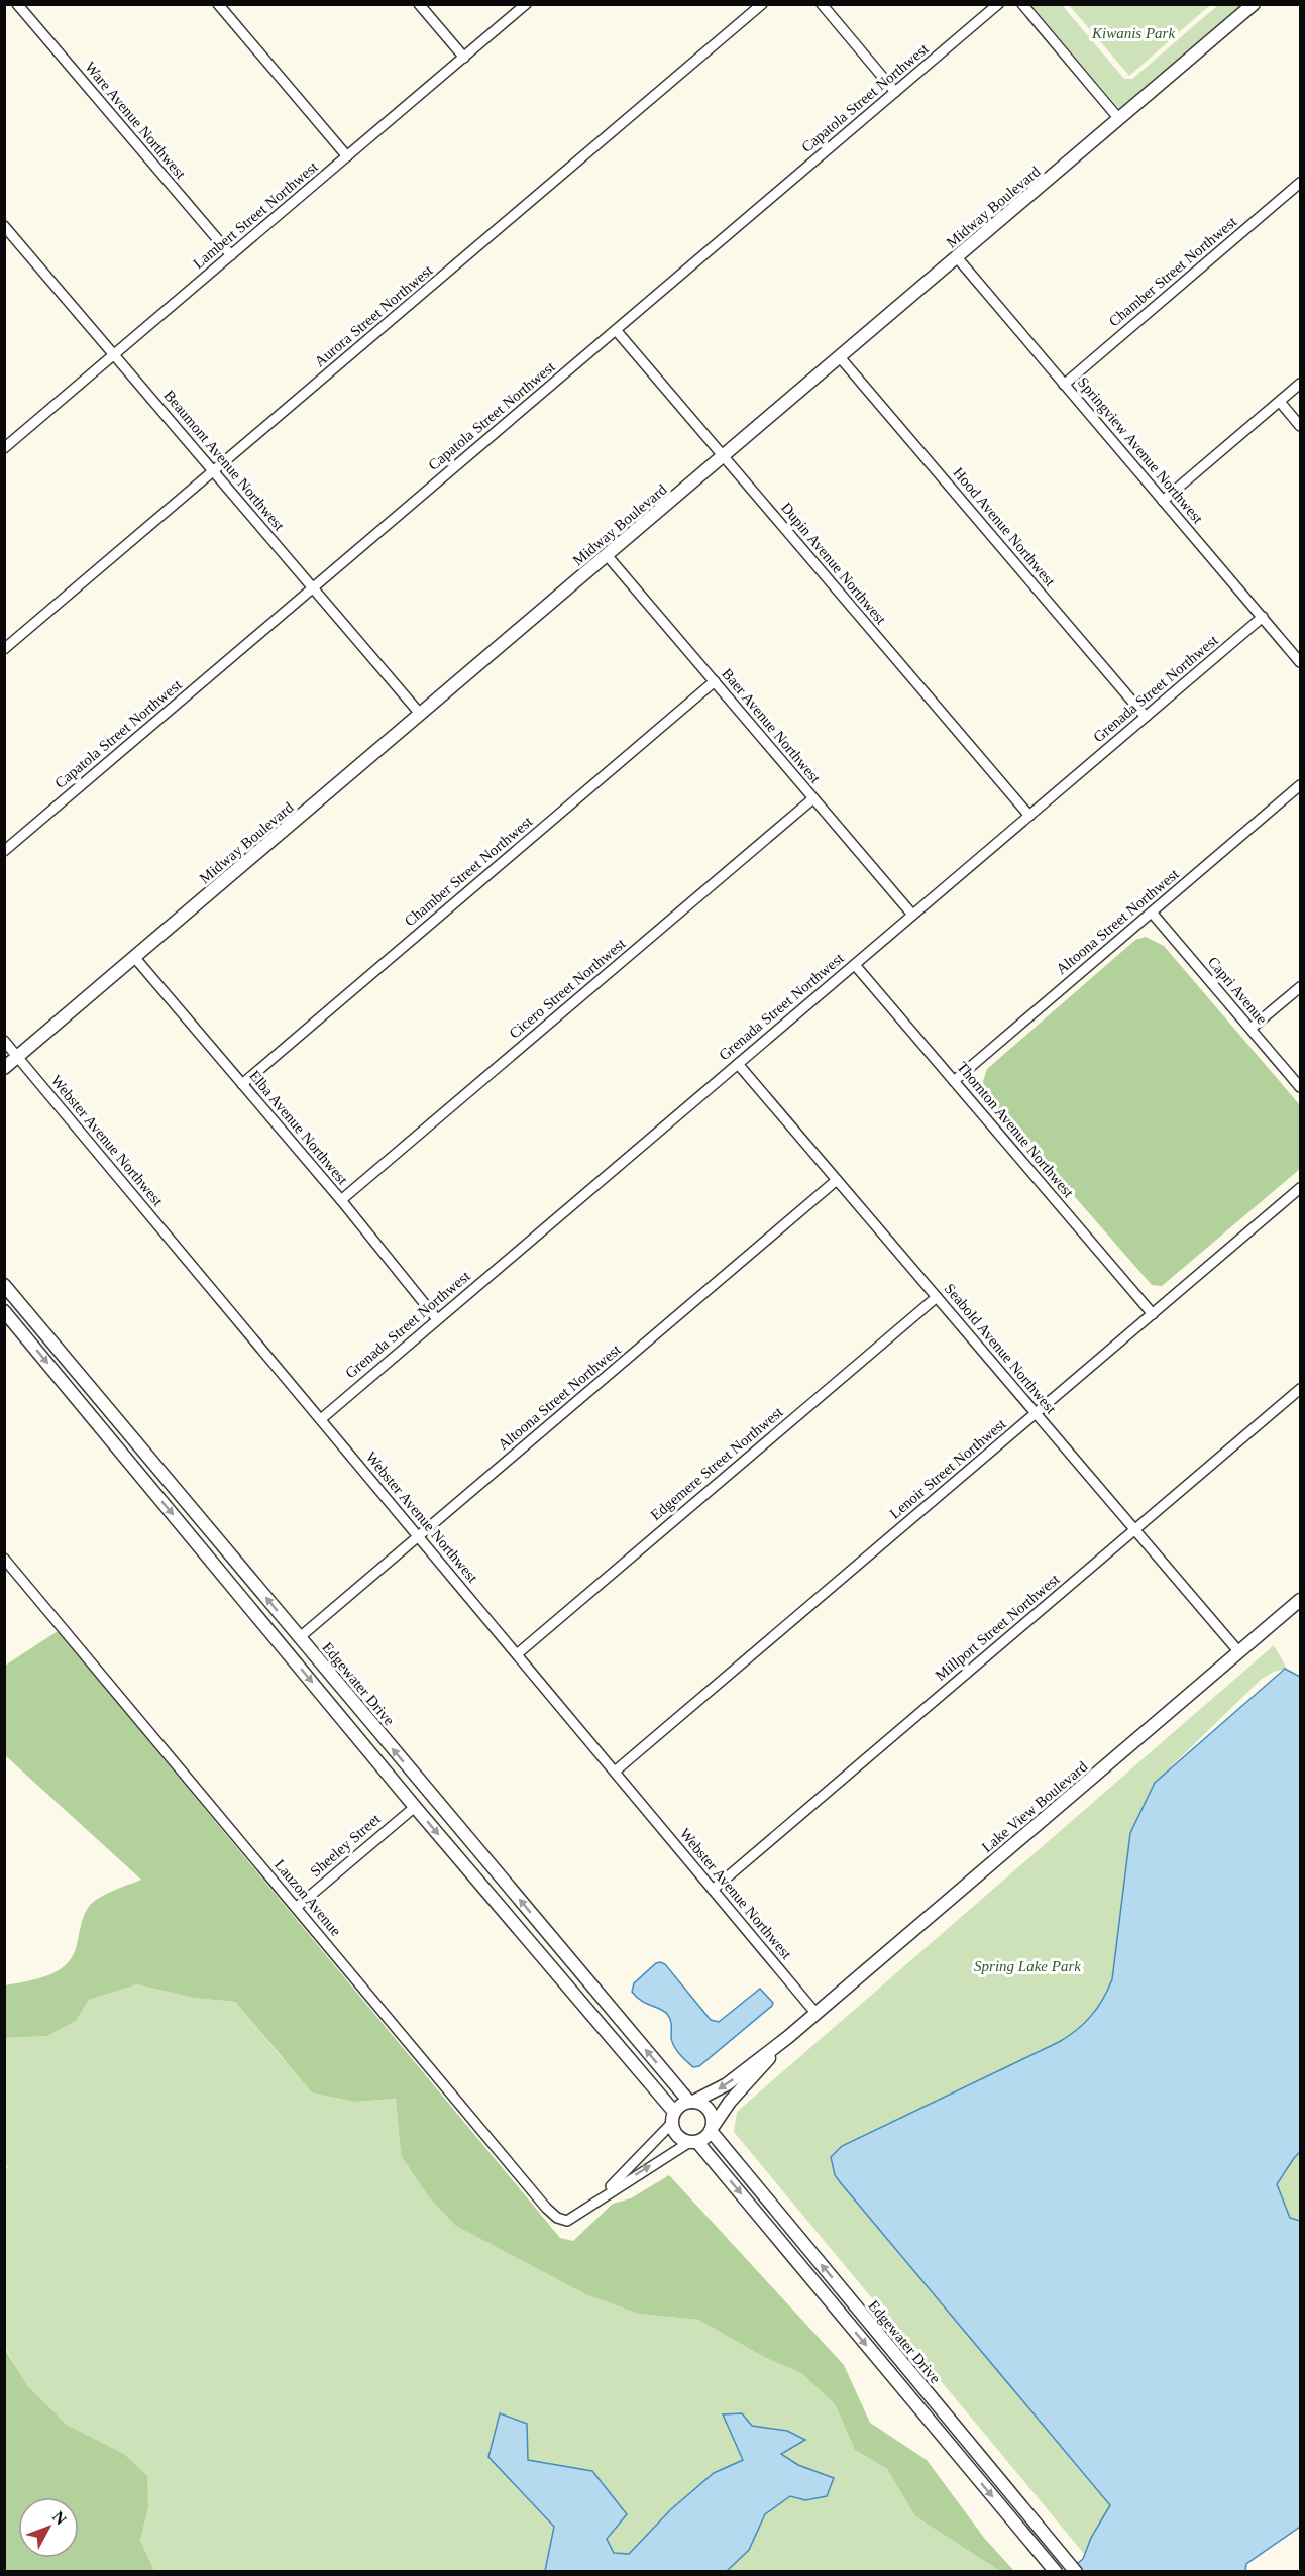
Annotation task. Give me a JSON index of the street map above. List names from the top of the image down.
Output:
{
  "streets": {
    "street": [
      "Capatola Street Northwest",
      "Ware Avenue Northwest",
      "Midway Boulevard",
      "Lambert Street Northwest",
      "Chamber Street Northwest",
      "Aurora Street Northwest",
      "Springview Avenue Northwest",
      "Beaumont Avenue Northwest",
      "Hood Avenue Northwest",
      "Dupin Avenue Northwest",
      "Grenada Street Northwest",
      "Baer Avenue Northwest",
      "Altoona Street Northwest",
      "Cicero Street Northwest",
      "Capri Avenue",
      "Elba Avenue Northwest",
      "Thornton Avenue Northwest",
      "Webster Avenue Northwest",
      "Seabold Avenue Northwest",
      "Edgemere Street Northwest",
      "Lenoir Street Northwest",
      "Millport Street Northwest",
      "Edgewater Drive",
      "Lake View Boulevard",
      "Sheeley Street",
      "Lauzon Avenue"
    ]
  },
  "crossings": [
    ["Capatola Street Northwest", "Beaumont Avenue Northwest"],
    ["Capatola Street Northwest", "Dupin Avenue Northwest"],
    ["Ware Avenue Northwest", "Lambert Street Northwest"],
    ["Midway Boulevard", "Springview Avenue Northwest"],
    ["Midway Boulevard", "Beaumont Avenue Northwest"],
    ["Midway Boulevard", "Hood Avenue Northwest"],
    ["Midway Boulevard", "Dupin Avenue Northwest"],
    ["Midway Boulevard", "Baer Avenue Northwest"],
    ["Midway Boulevard", "Elba Avenue Northwest"],
    ["Midway Boulevard", "Webster Avenue Northwest"],
    ["Lambert Street Northwest", "Beaumont Avenue Northwest"],
    ["Chamber Street Northwest", "Springview Avenue Northwest"],
    ["Chamber Street Northwest", "Baer Avenue Northwest"],
    ["Chamber Street Northwest", "Elba Avenue Northwest"],
    ["Aurora Street Northwest", "Beaumont Avenue Northwest"],
    ["Springview Avenue Northwest", "Grenada Street Northwest"],
    ["Hood Avenue Northwest", "Grenada Street Northwest"],
    ["Dupin Avenue Northwest", "Grenada Street Northwest"],
    ["Grenada Street Northwest", "Baer Avenue Northwest"],
    ["Grenada Street Northwest", "Elba Avenue Northwest"],
    ["Grenada Street Northwest", "Thornton Avenue Northwest"],
    ["Grenada Street Northwest", "Webster Avenue Northwest"],
    ["Grenada Street Northwest", "Seabold Avenue Northwest"],
    ["Baer Avenue Northwest", "Cicero Street Northwest"],
    ["Altoona Street Northwest", "Capri Avenue"],
    ["Altoona Street Northwest", "Thornton Avenue Northwest"],
    ["Altoona Street Northwest", "Webster Avenue Northwest"],
    ["Altoona Street Northwest", "Seabold Avenue Northwest"],
    ["Altoona Street Northwest", "Edgewater Drive"],
    ["Cicero Street Northwest", "Elba Avenue Northwest"],
    ["Thornton Avenue Northwest", "Lenoir Street Northwest"],
    ["Webster Avenue Northwest", "Edgemere Street Northwest"],
    ["Webster Avenue Northwest", "Lenoir Street Northwest"],
    ["Webster Avenue Northwest", "Millport Street Northwest"],
    ["Webster Avenue Northwest", "Lake View Boulevard"],
    ["Seabold Avenue Northwest", "Edgemere Street Northwest"],
    ["Seabold Avenue Northwest", "Lenoir Street Northwest"],
    ["Seabold Avenue Northwest", "Millport Street Northwest"],
    ["Seabold Avenue Northwest", "Lake View Boulevard"],
    ["Edgewater Drive", "Lake View Boulevard"],
    ["Edgewater Drive", "Lauzon Avenue"],
    ["Lake View Boulevard", "Lauzon Avenue"],
    ["Sheeley Street", "Lauzon Avenue"]
  ],
  "parks": ["Kiwanis Park", "Spring Lake Park"],
  "north": "top right"
}
